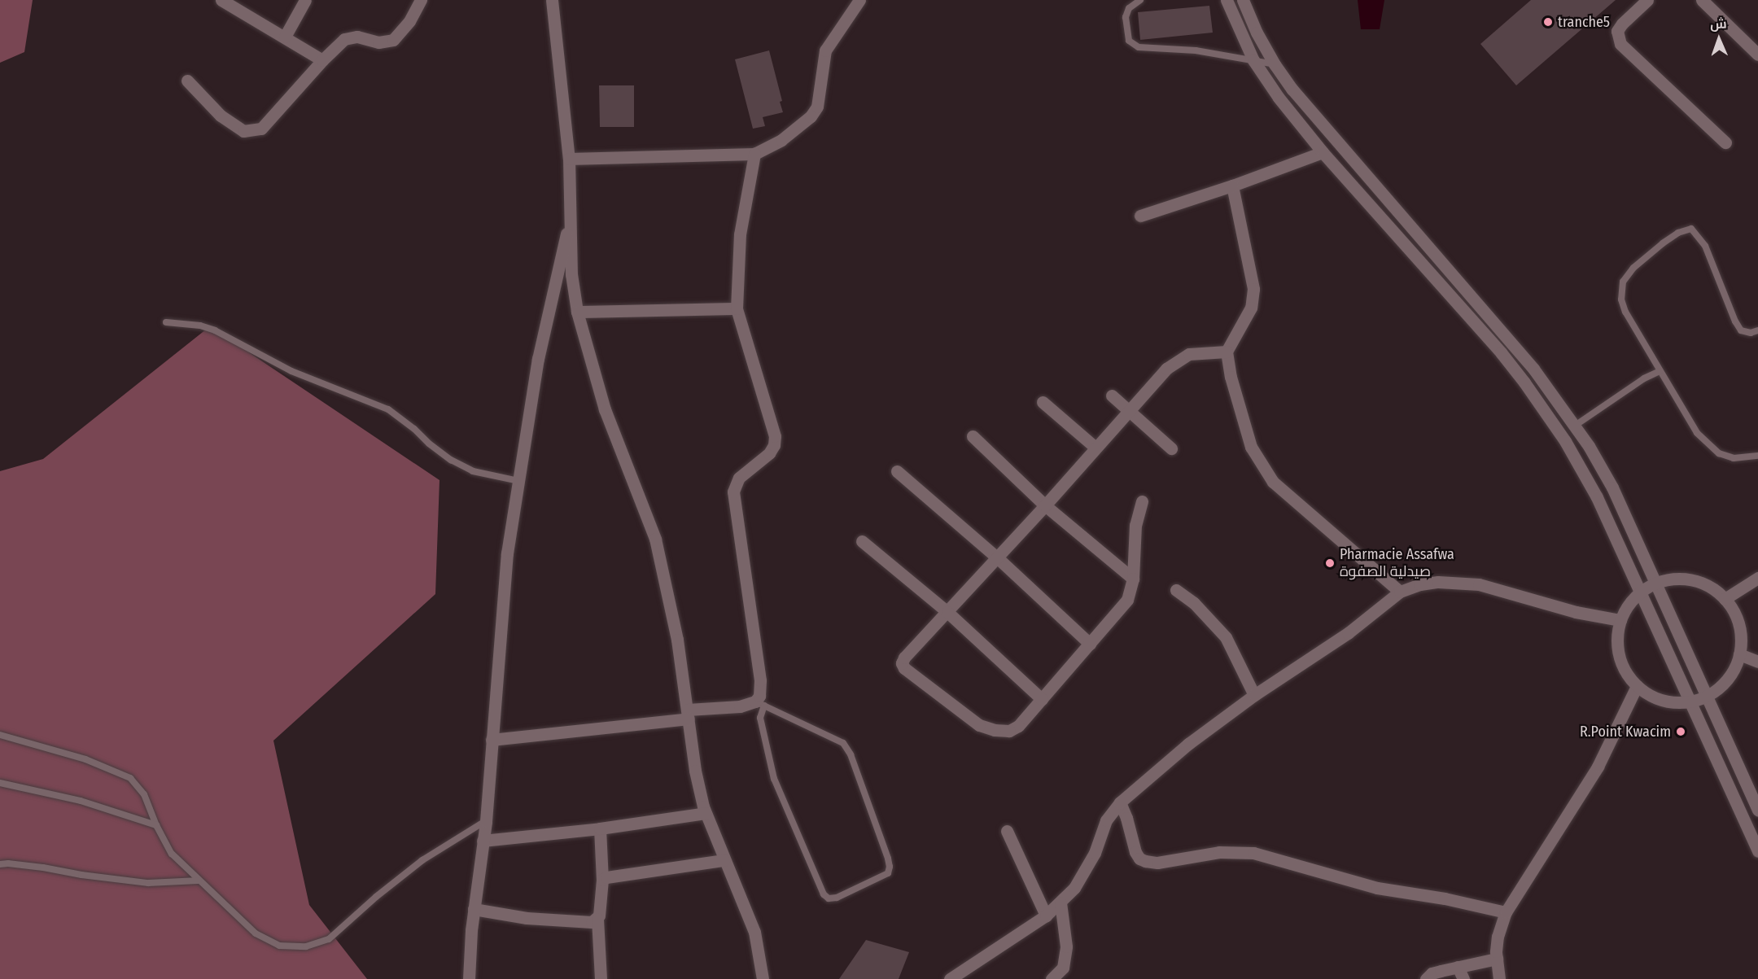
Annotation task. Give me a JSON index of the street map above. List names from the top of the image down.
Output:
{
  "places": ["tranche5", "Pharmacie Assafwa صيدلية الصفوة", "R.Point Kwacim"],
  "north": "top"
}
